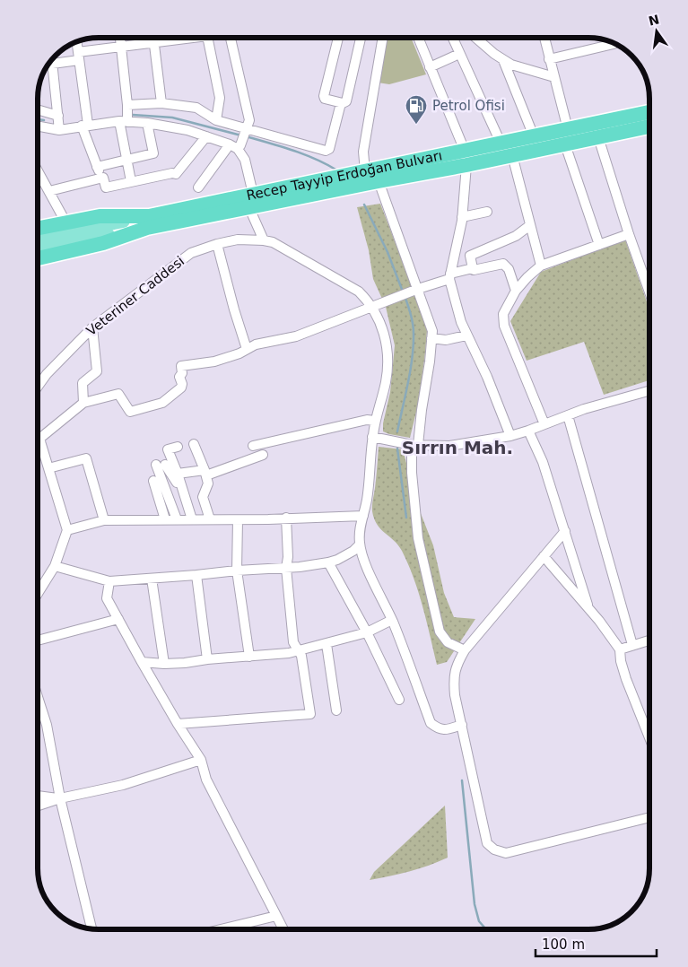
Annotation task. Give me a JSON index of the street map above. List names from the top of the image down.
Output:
{
  "streets": {
    "highway": ["Recep Tayyip Erdoğan Bulvarı"],
    "street": ["Veteriner Caddesi"]
  },
  "districts": ["Sırrın Mah."],
  "places": {
    "fuel station": ["Petrol Ofisi"]
  },
  "scale_bar": "100 m",
  "north": "top"
}
